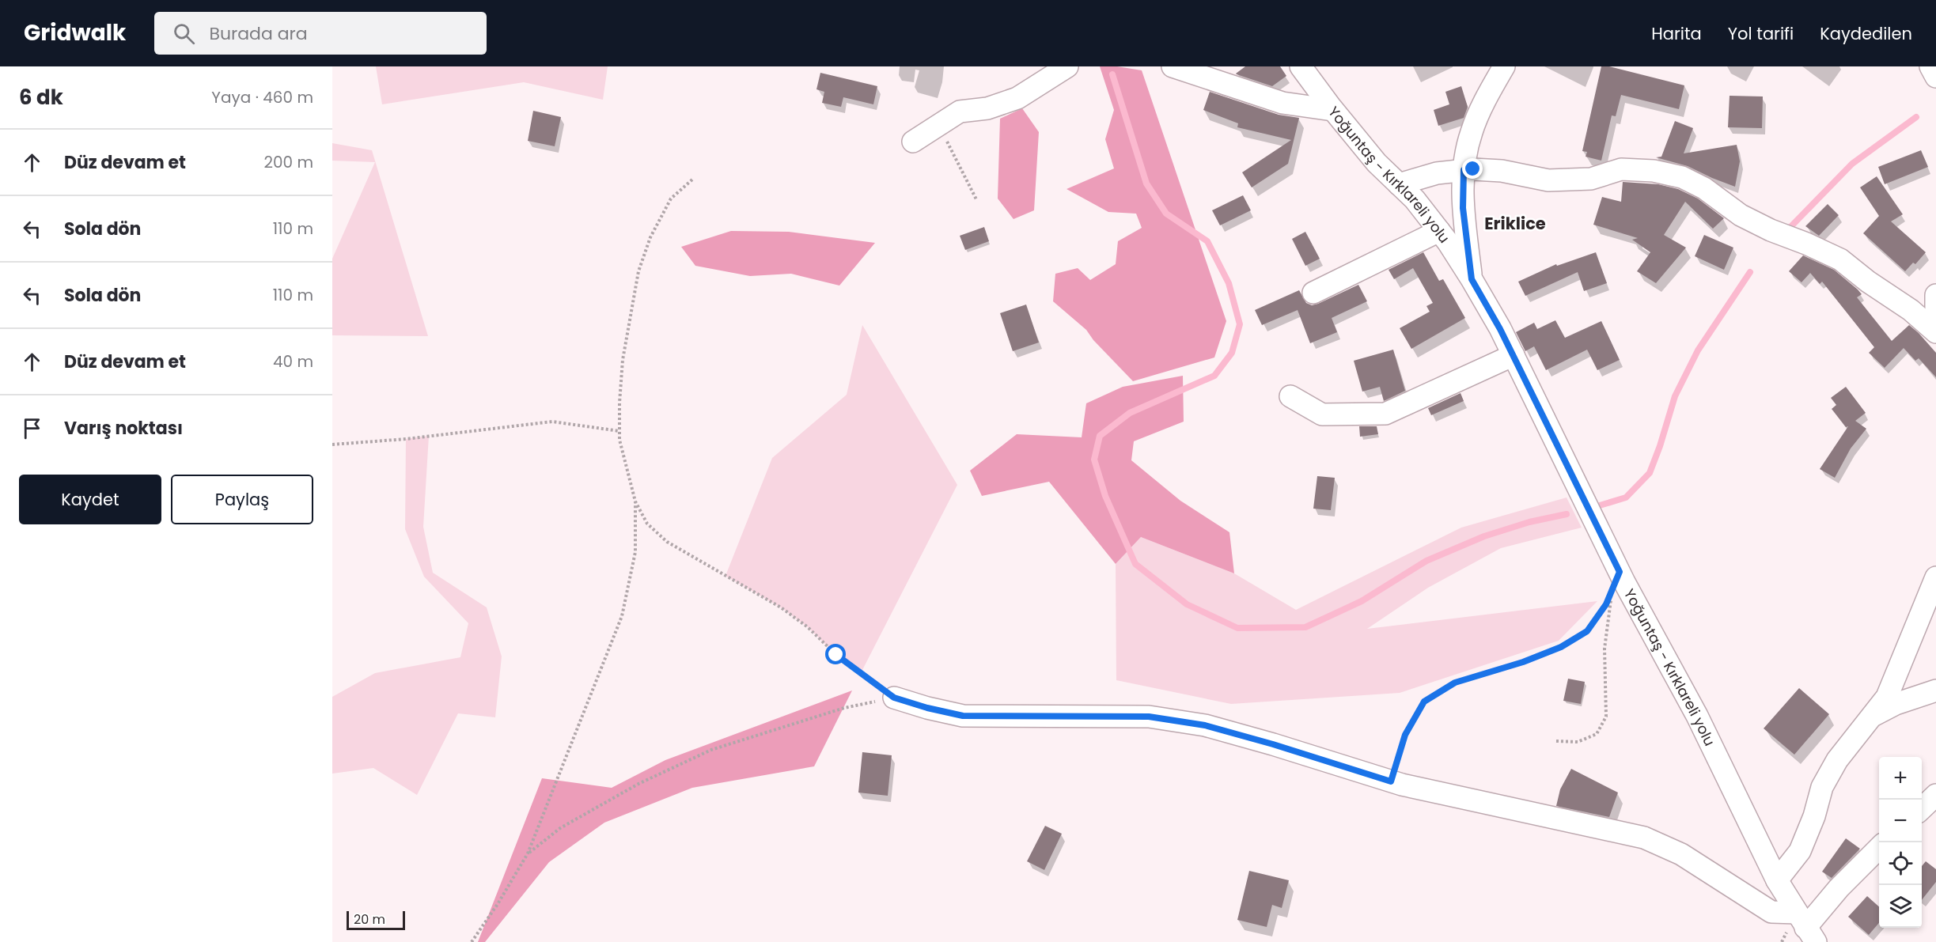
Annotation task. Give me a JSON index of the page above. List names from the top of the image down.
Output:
{
  "streets": {
    "street": ["Yoğuntaş - Kırklareli yolu"]
  },
  "districts": ["Eriklice"],
  "scale_bar": "20 m",
  "page": {
    "header": "Gridwalk",
    "search": "Burada ara",
    "nav": ["Harita", "Yol tarifi", "Kaydedilen"],
    "heading": ["6 dk", "Yaya · 460 m"],
    "list": [
      ["Düz devam et", "200 m"],
      ["Sola dön", "110 m"],
      ["Sola dön", "110 m"],
      ["Düz devam et", "40 m"],
      "Varış noktası"
    ],
    "buttons": ["Kaydet", "Paylaş"],
    "map_buttons": ["+", "−"],
    "scale": "20 m"
  }
}
